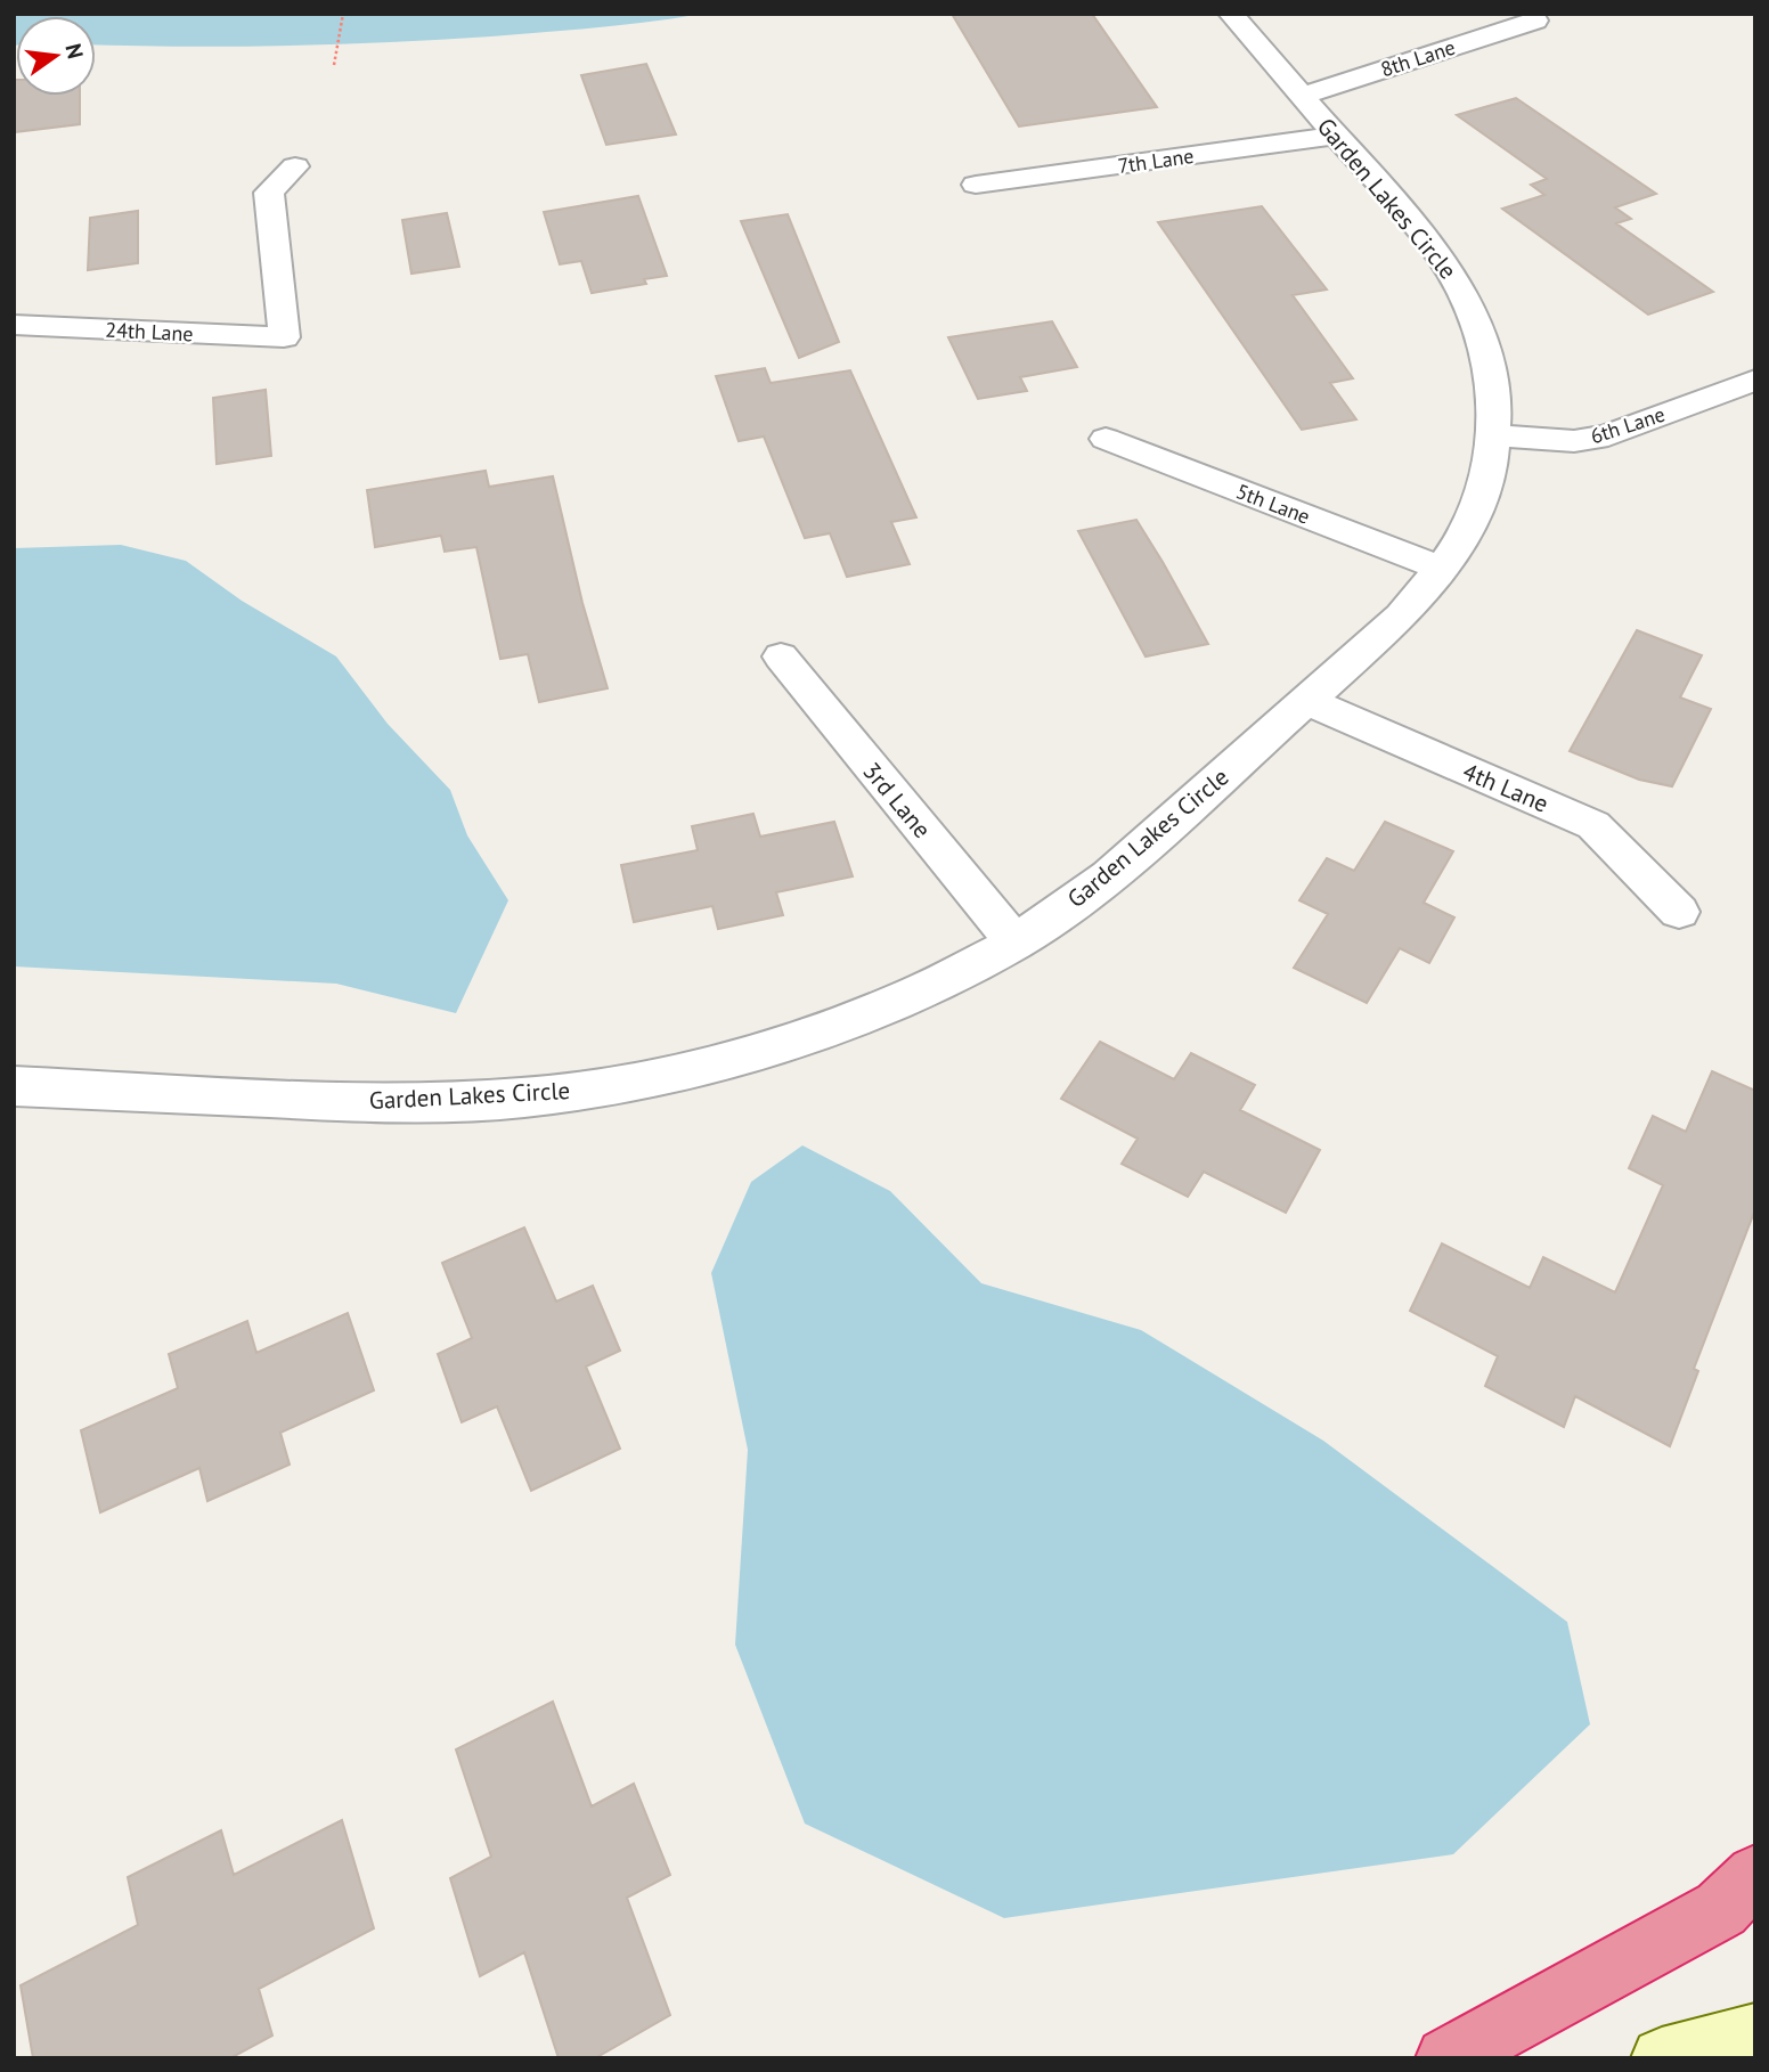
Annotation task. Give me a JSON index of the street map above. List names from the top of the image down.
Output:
{
  "streets": {
    "street": [
      "8th Lane",
      "7th Lane",
      "Garden Lakes Circle",
      "24th Lane",
      "6th Lane",
      "5th Lane",
      "4th Lane",
      "3rd Lane"
    ]
  },
  "crossings": [
    ["8th Lane", "Garden Lakes Circle"],
    ["7th Lane", "Garden Lakes Circle"],
    ["Garden Lakes Circle", "6th Lane"],
    ["Garden Lakes Circle", "5th Lane"],
    ["Garden Lakes Circle", "4th Lane"],
    ["Garden Lakes Circle", "3rd Lane"]
  ],
  "north": "right"
}
